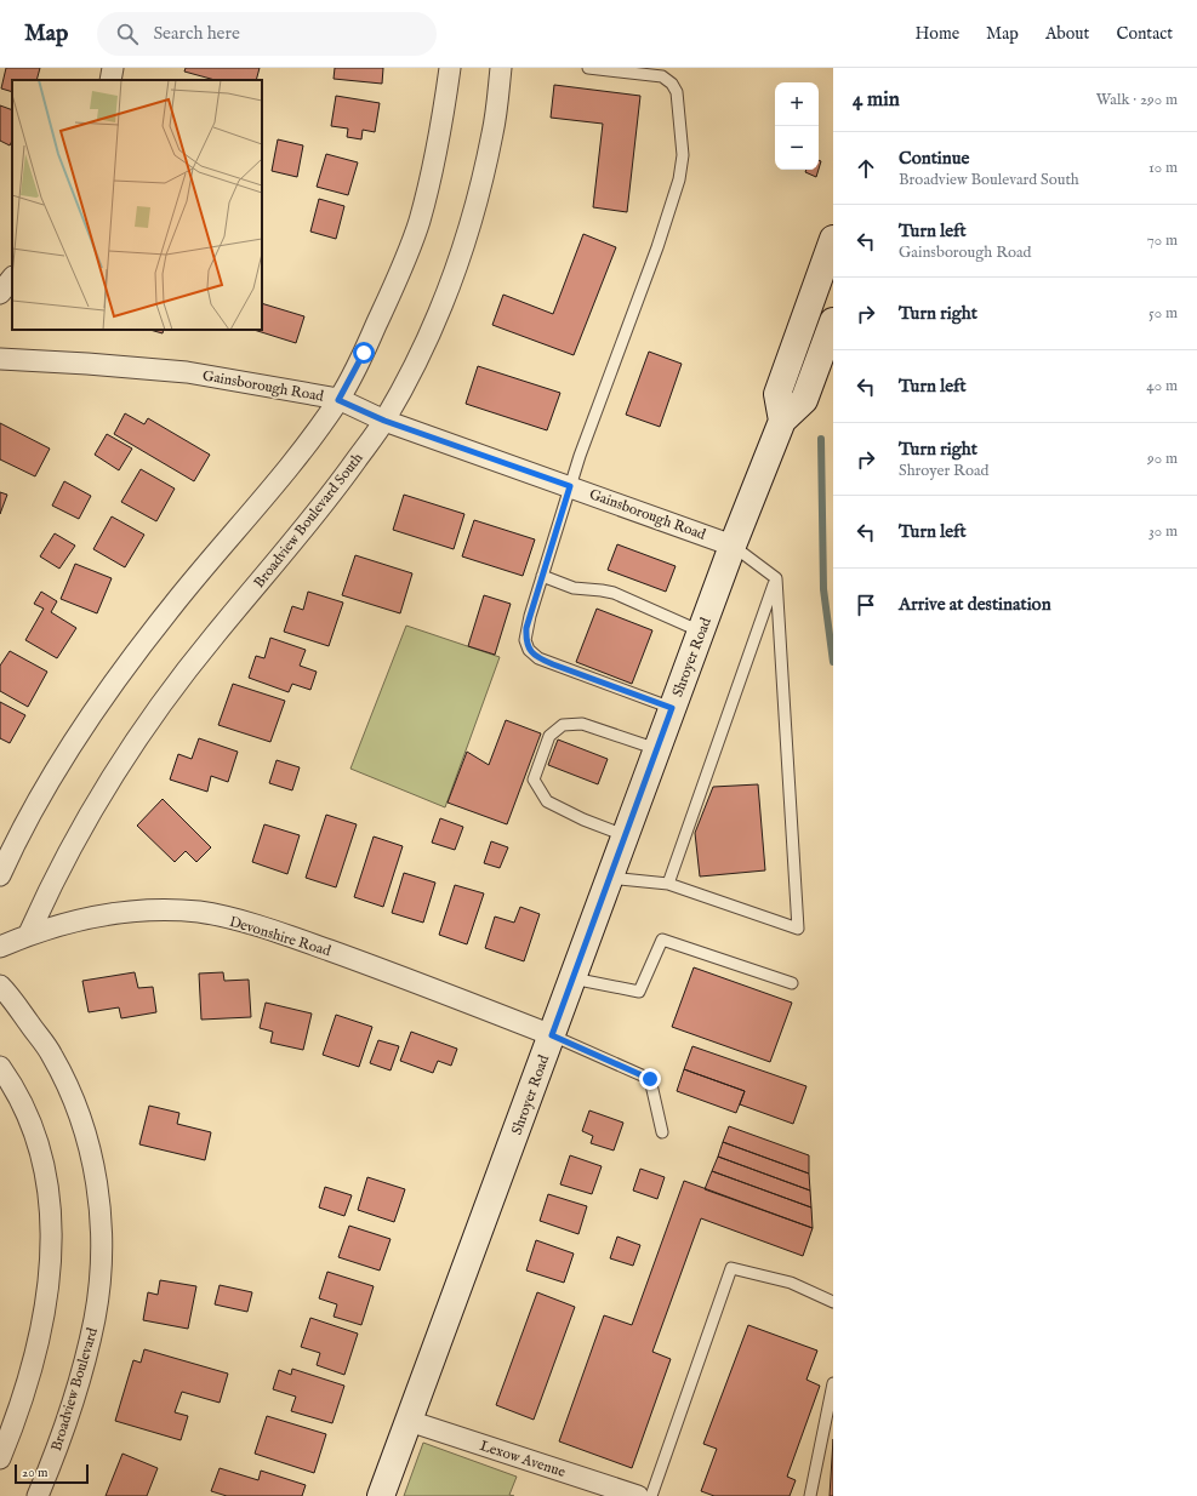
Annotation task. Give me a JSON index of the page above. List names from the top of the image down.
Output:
{
  "streets": {
    "main road": ["Shroyer Road"],
    "street": [
      "Gainsborough Road",
      "Broadview Boulevard South",
      "Devonshire Road",
      "Broadview Boulevard",
      "Lexow Avenue"
    ]
  },
  "crossings": [
    ["Gainsborough Road", "Broadview Boulevard South"],
    ["Gainsborough Road", "Shroyer Road"],
    ["Broadview Boulevard South", "Devonshire Road"],
    ["Shroyer Road", "Devonshire Road"],
    ["Shroyer Road", "Lexow Avenue"]
  ],
  "scale_bar": "20 m",
  "page": {
    "header": "Map",
    "search": "Search here",
    "nav": [
      "Home",
      "Map",
      "About",
      "Contact"
    ],
    "heading": ["4 min", "Walk · 290 m"],
    "map_buttons": ["+", "−"],
    "list": [
      ["Continue", "Broadview Boulevard South", "10 m"],
      ["Turn left", "Gainsborough Road", "70 m"],
      ["Turn right", "50 m"],
      ["Turn left", "40 m"],
      ["Turn right", "Shroyer Road", "90 m"],
      ["Turn left", "30 m"],
      "Arrive at destination"
    ],
    "scale": "20 m"
  }
}
